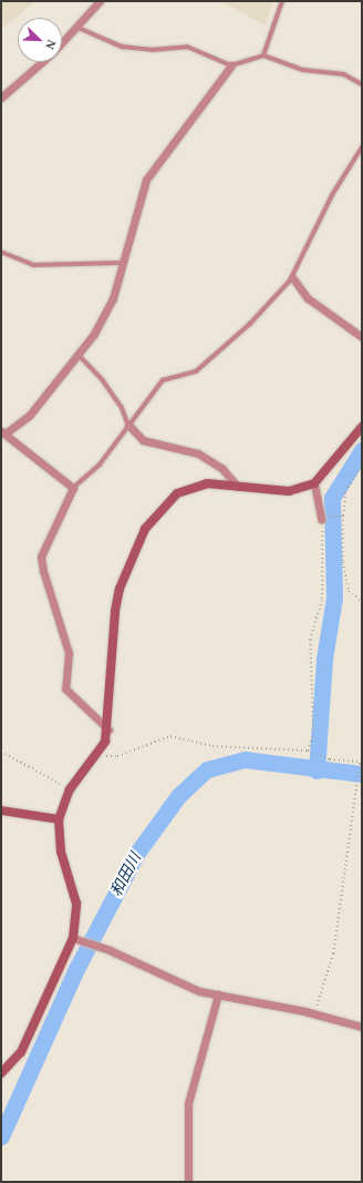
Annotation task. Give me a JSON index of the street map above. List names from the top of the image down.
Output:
{
  "water": ["和田川"],
  "north": "bottom right"
}
